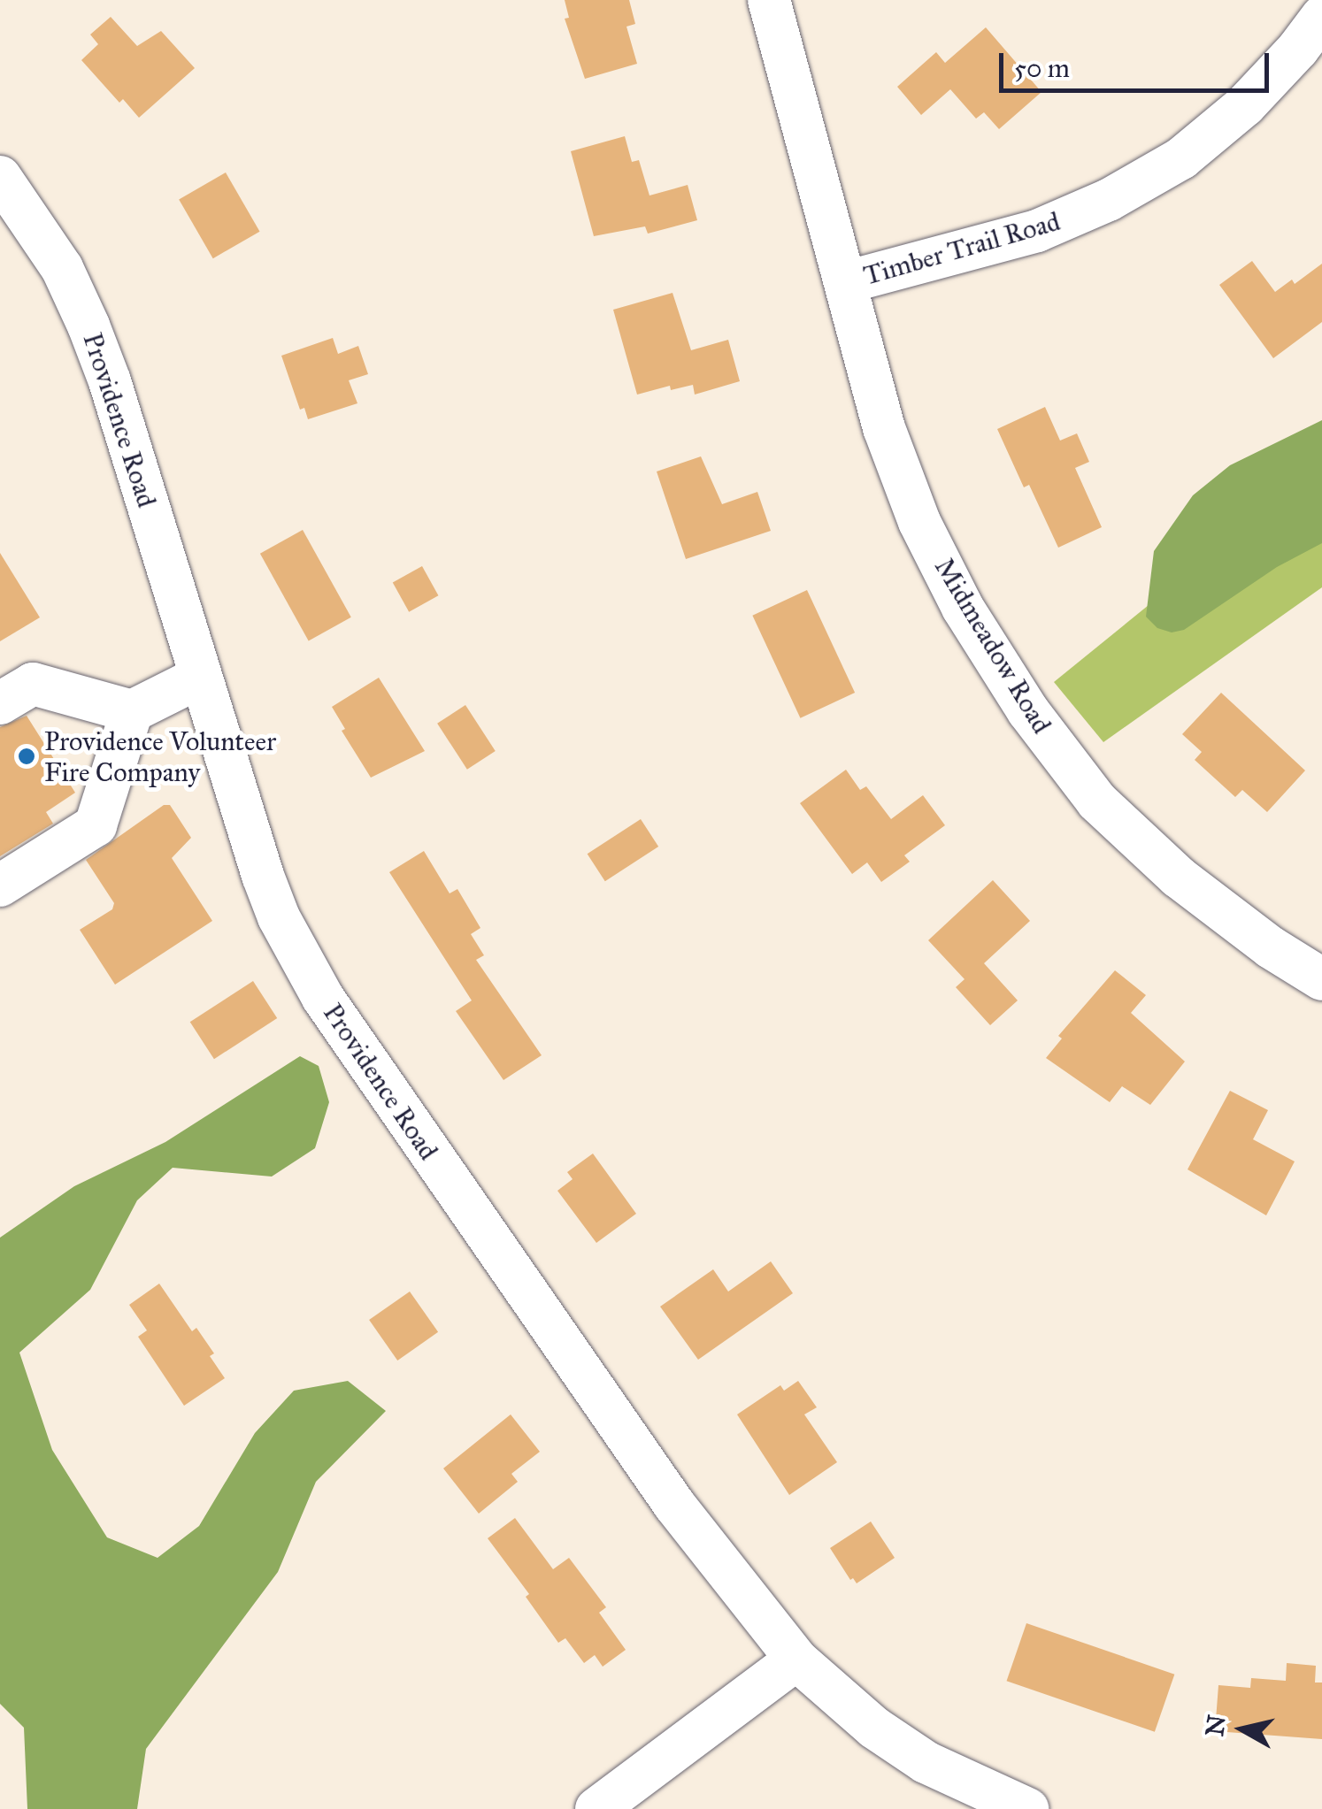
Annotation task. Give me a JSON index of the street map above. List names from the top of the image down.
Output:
{
  "streets": {
    "street": ["Timber Trail Road", "Providence Road", "Midmeadow Road"]
  },
  "crossings": [
    ["Timber Trail Road", "Midmeadow Road"]
  ],
  "places": ["Providence Volunteer Fire Company"],
  "scale_bar": "50 m",
  "north": "left"
}
